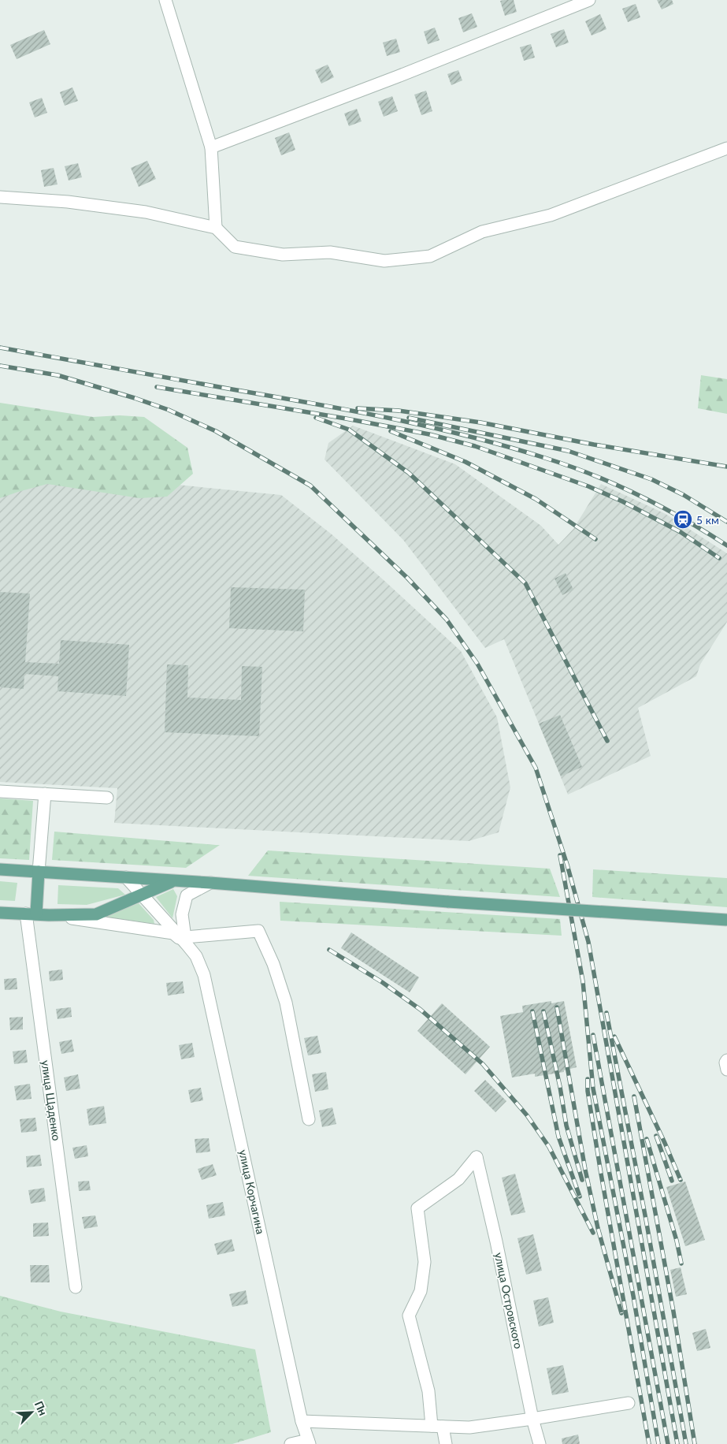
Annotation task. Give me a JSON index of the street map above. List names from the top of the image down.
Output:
{
  "streets": {
    "street": ["улица Щаденко", "улица Корчагина", "улица Островского"]
  },
  "places": {
    "station": ["5 км"]
  },
  "north": "top right"
}
